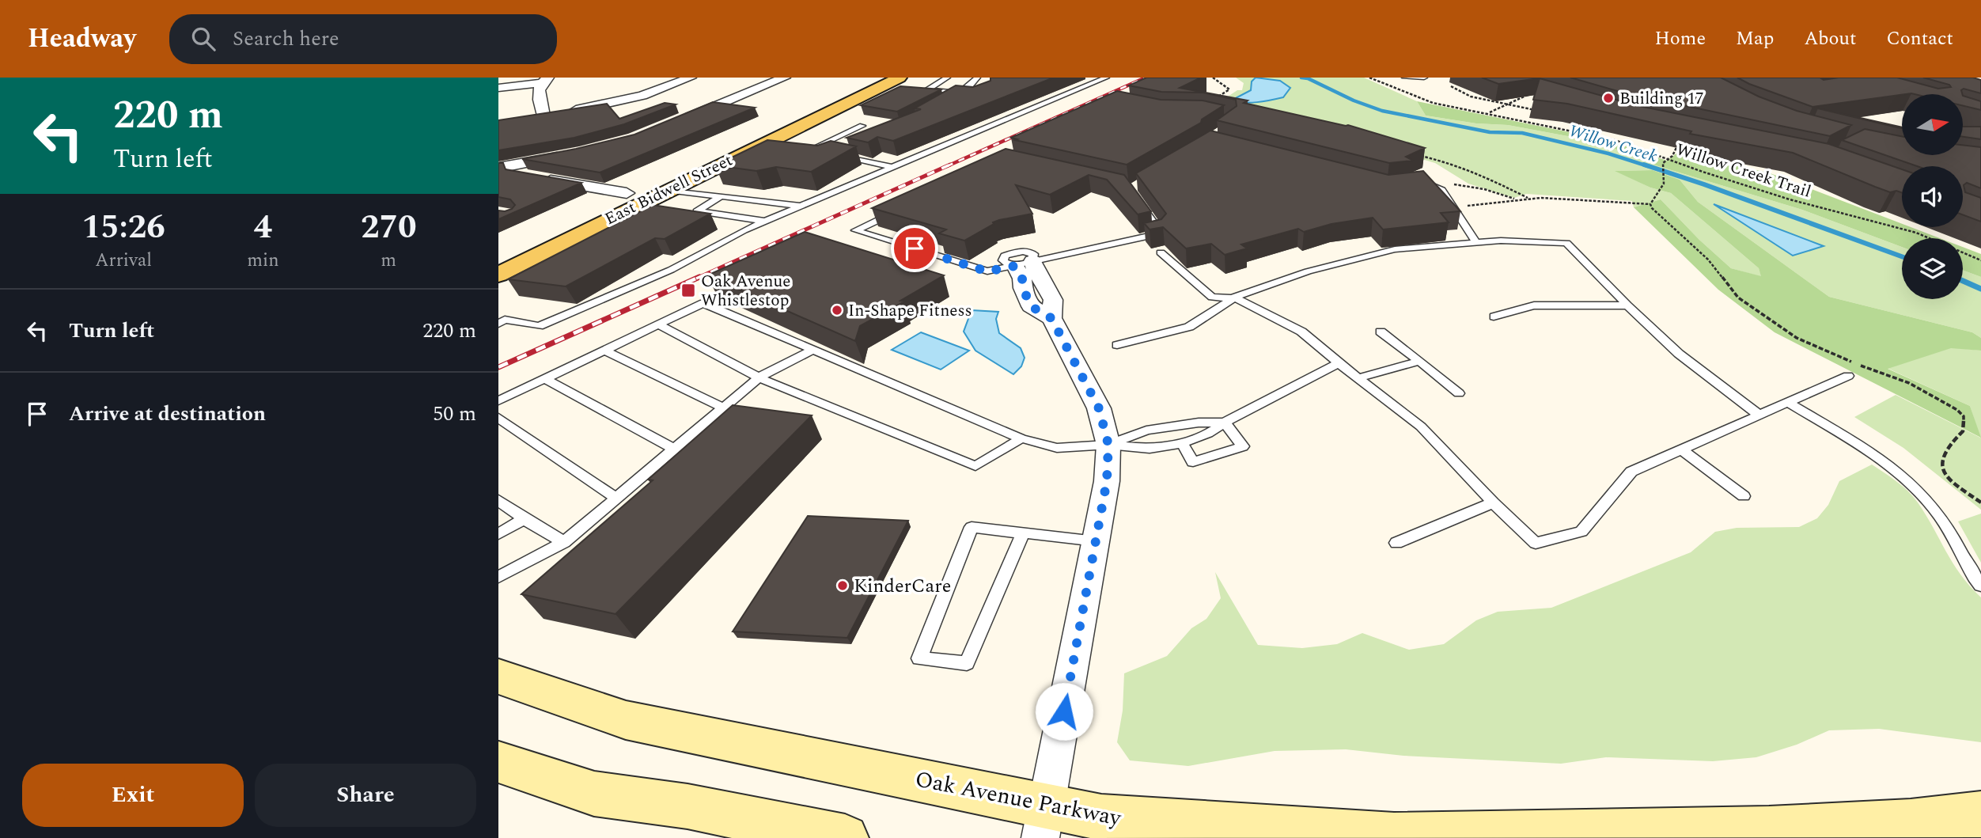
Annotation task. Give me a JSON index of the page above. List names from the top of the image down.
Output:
{
  "streets": {
    "main road": ["East Bidwell Street", "Oak Avenue Parkway"],
    "path": ["Willow Creek Trail"]
  },
  "water": ["Willow Creek"],
  "places": {
    "other": ["Building 17", "In-Shape Fitness", "KinderCare"],
    "transit": ["Oak Avenue Whistlestop"]
  },
  "north": "right",
  "page": {
    "header": "Headway",
    "search": "Search here",
    "nav": [
      "Home",
      "Map",
      "About",
      "Contact"
    ],
    "turn": ["220 m", "Turn left"],
    "eta": [
      "15:26",
      "Arrival",
      "4",
      "min",
      "270",
      "m"
    ],
    "list": [
      {
        "name": "Turn left",
        "value": "220 m"
      },
      {
        "name": "Arrive at destination",
        "value": "50 m"
      }
    ],
    "buttons": ["Exit", "Share"]
  }
}
